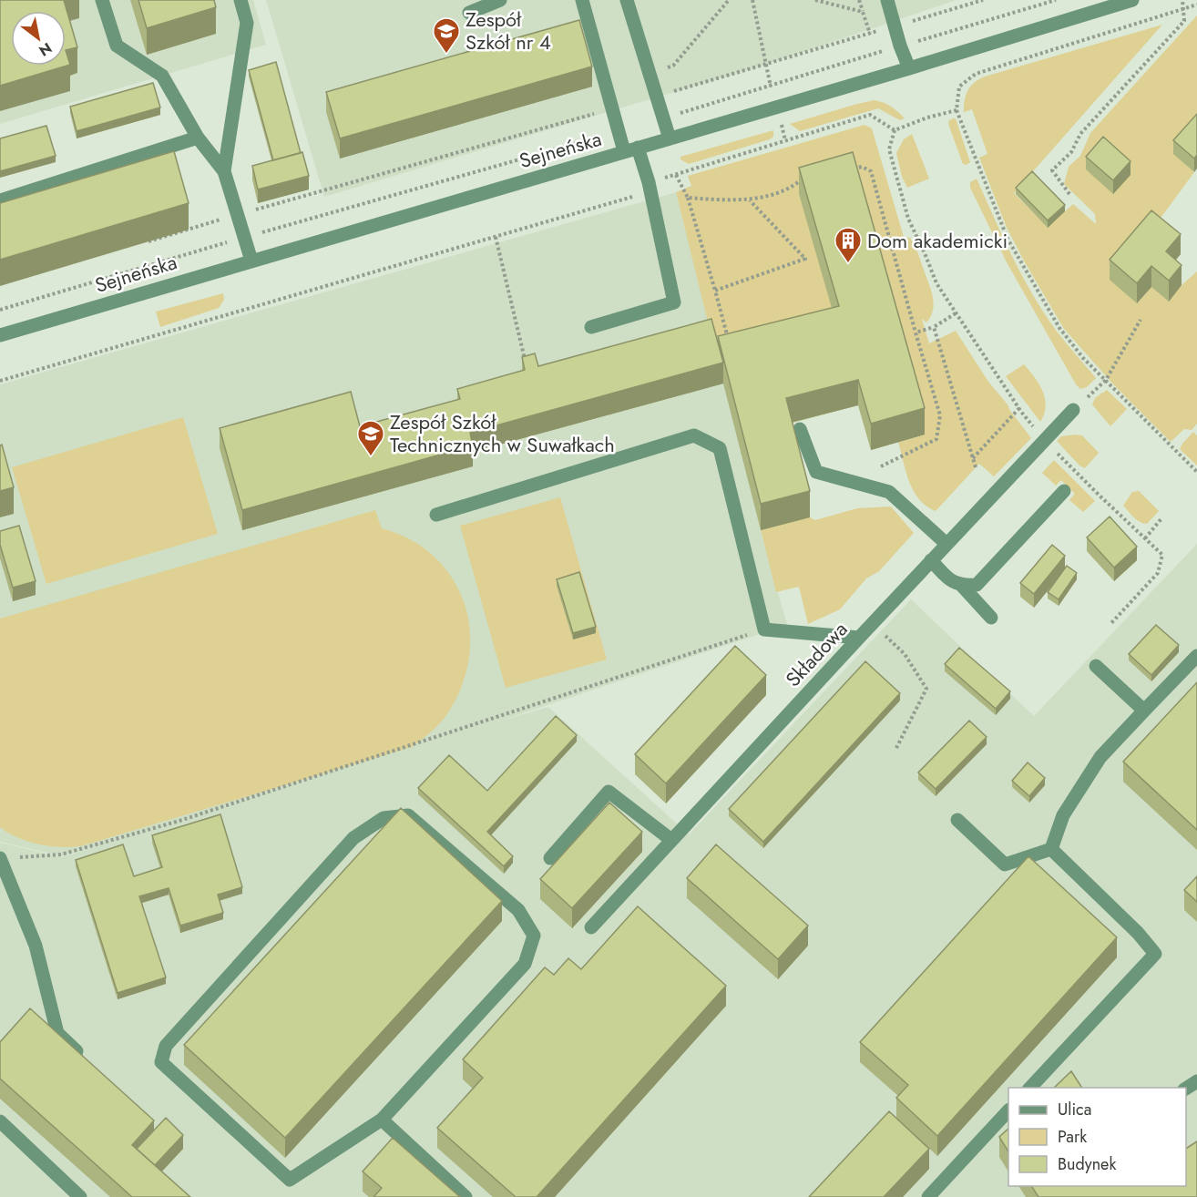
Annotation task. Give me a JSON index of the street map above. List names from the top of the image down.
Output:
{
  "streets": {
    "street": ["Sejneńska", "Składowa"]
  },
  "places": {
    "school or university": ["Zespół Szkół nr 4", "Zespół Szkół Technicznych w Suwałkach"],
    "building": ["Dom akademicki"]
  },
  "legend": ["Ulica", "Park", "Budynek"],
  "north": "bottom right"
}
